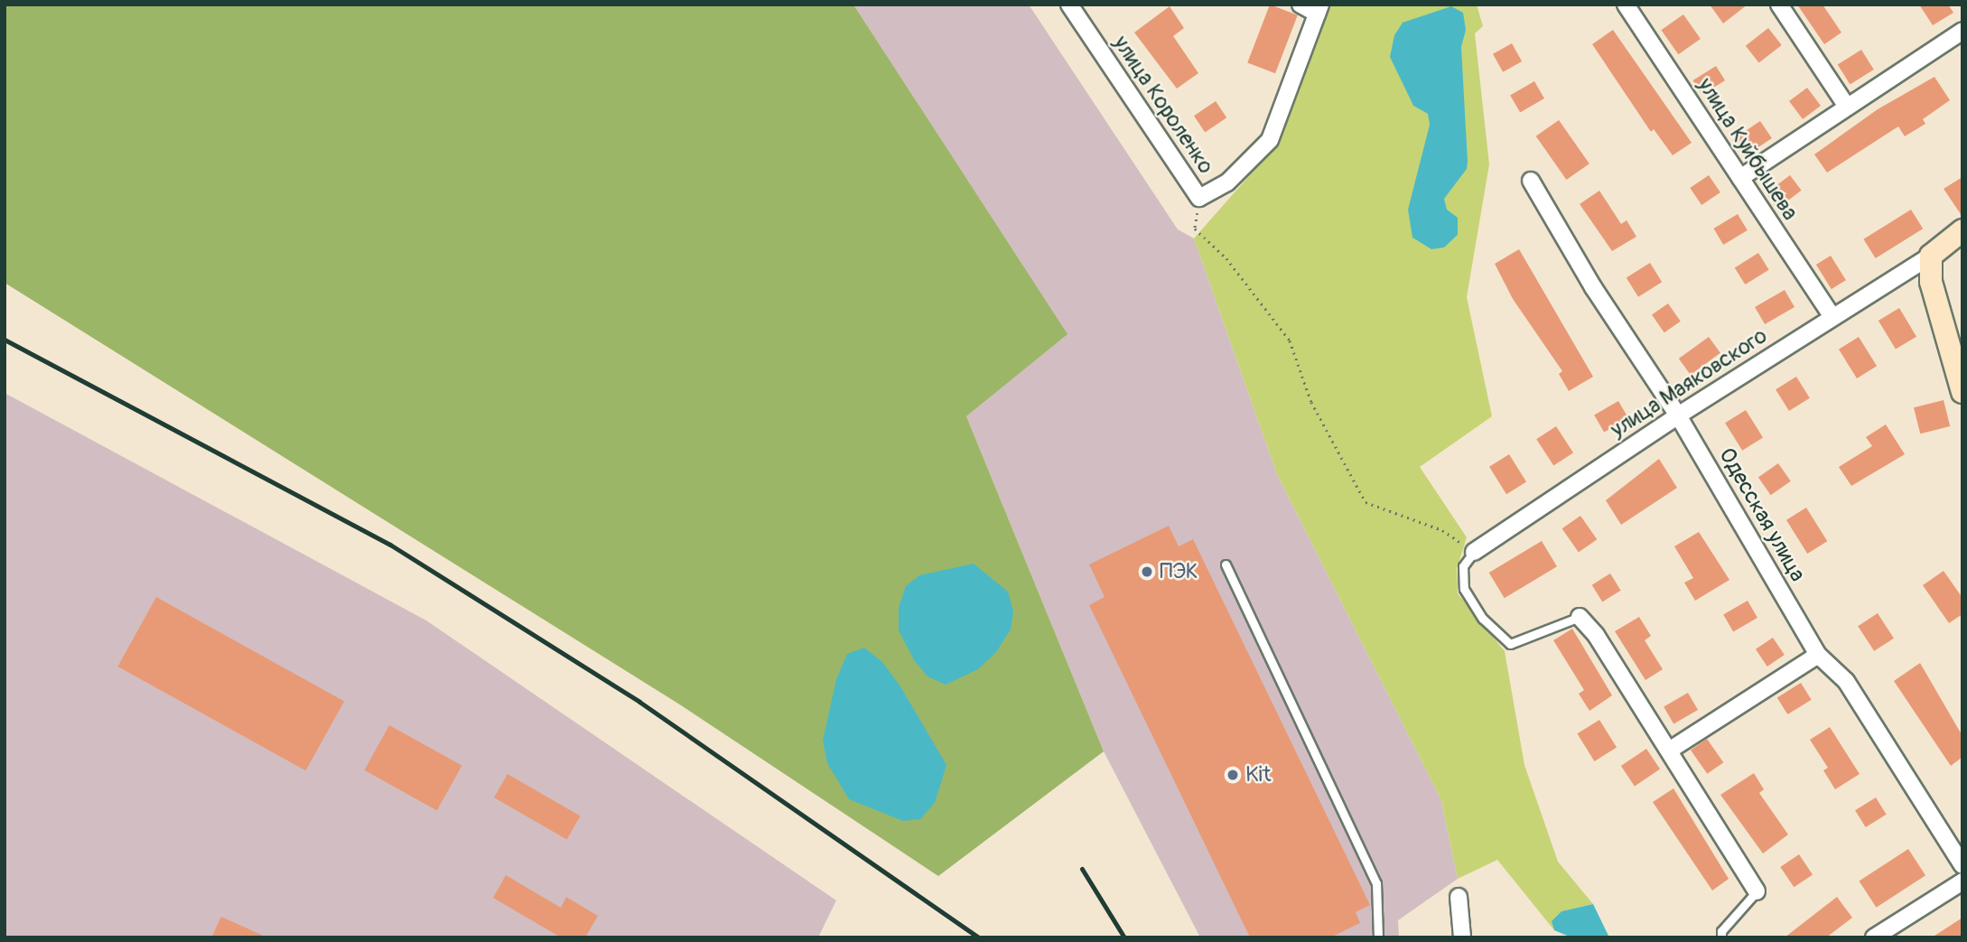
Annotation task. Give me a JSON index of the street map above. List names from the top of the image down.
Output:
{
  "streets": {
    "street": [
      "улица Короленко",
      "улица Куйбышева",
      "улица Маяковского",
      "Одесская улица"
    ]
  },
  "crossings": [
    ["улица Куйбышева", "улица Маяковского"],
    ["улица Маяковского", "Одесская улица"]
  ],
  "places": ["ПЭК", "Kit"]
}
